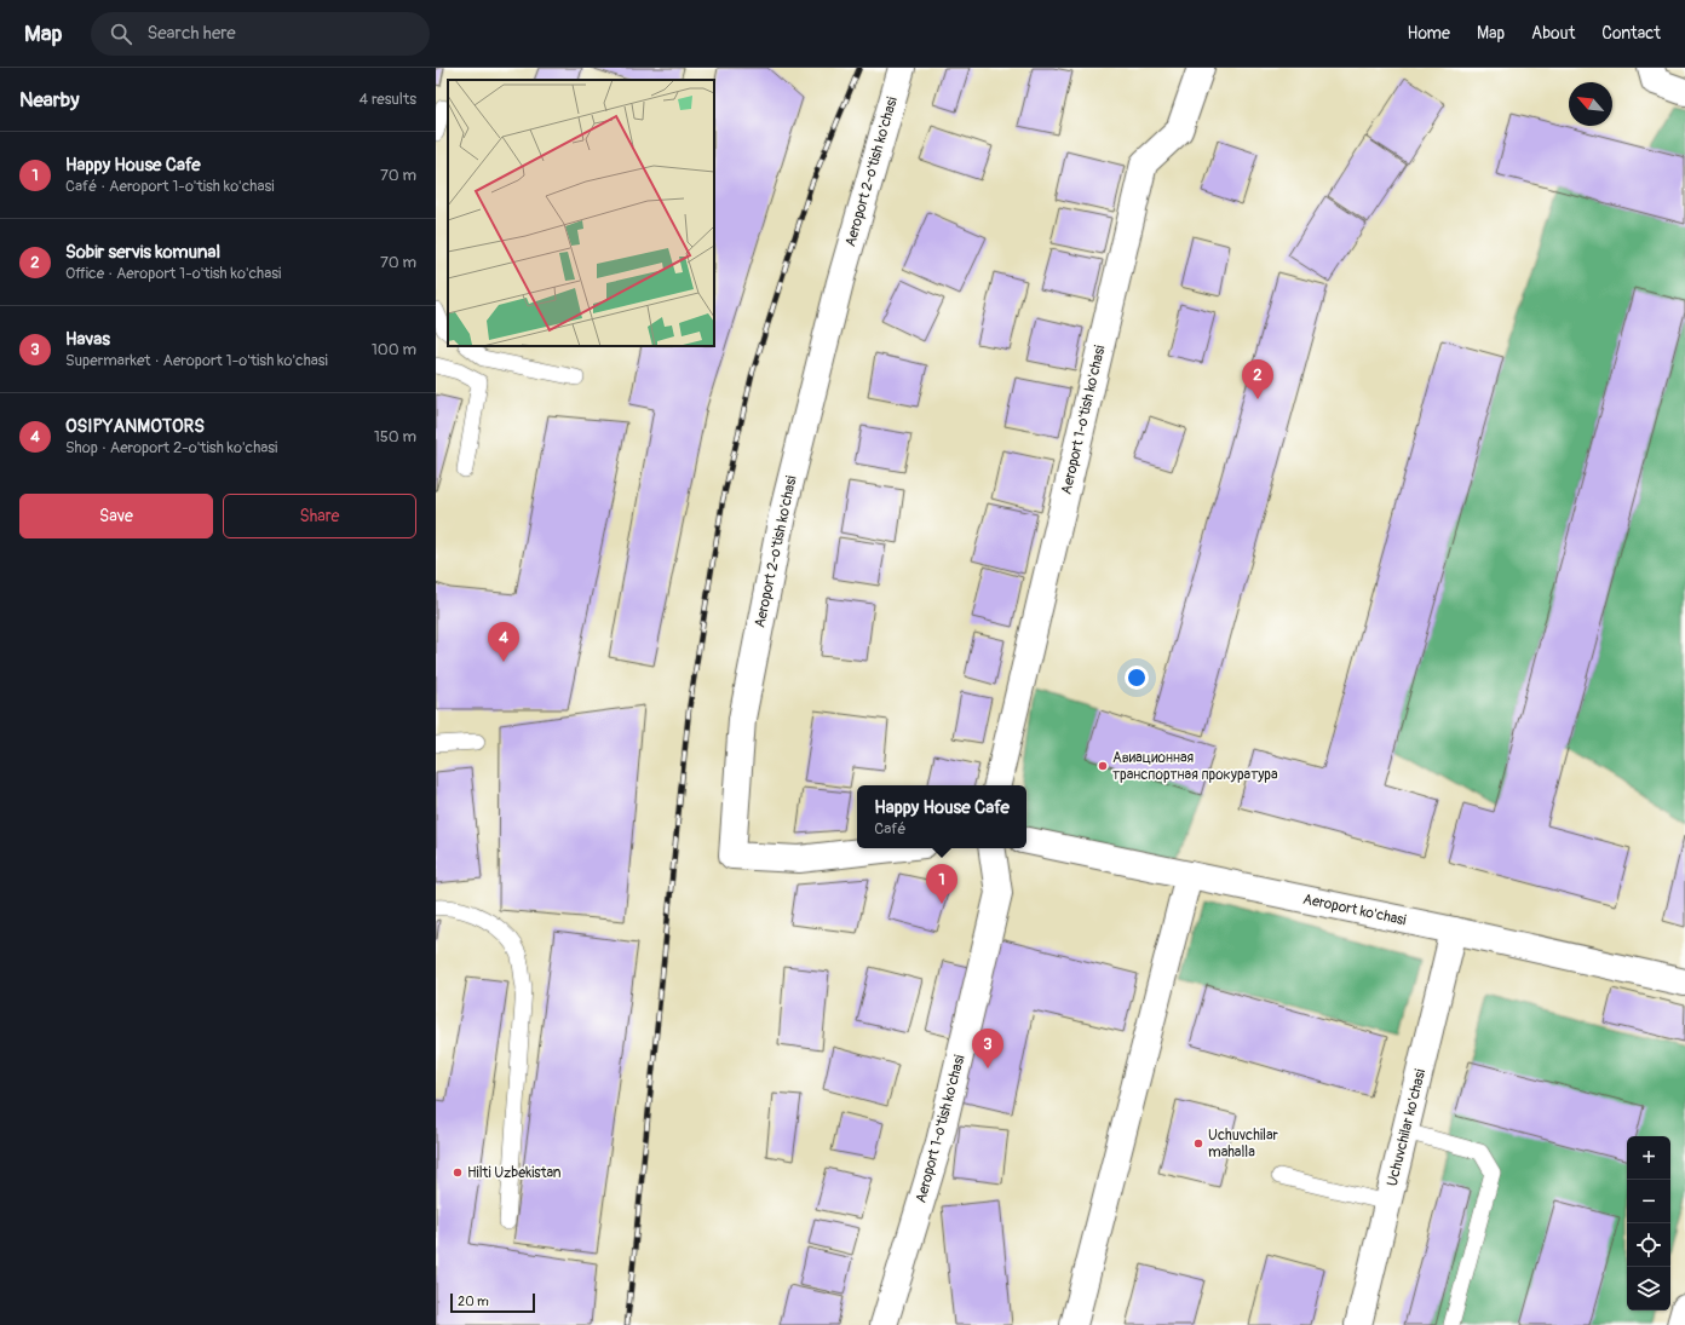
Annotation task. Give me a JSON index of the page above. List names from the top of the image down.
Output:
{
  "streets": {
    "street": [
      "Aeroport 2-o'tish ko'chasi",
      "Aeroport 1-o'tish ko'chasi",
      "Aeroport ko'chasi",
      "Uchuvchilar ko'chasi"
    ]
  },
  "crossings": [
    ["Aeroport ko'chasi", "Uchuvchilar ko'chasi"]
  ],
  "places": ["Авиационная транспортная прокуратура", "Uchuvchilar mahalla", "Hilti Uzbekistan"],
  "scale_bar": "20 m",
  "north": "top left",
  "page": {
    "header": "Map",
    "search": "Search here",
    "nav": [
      "Home",
      "Map",
      "About",
      "Contact"
    ],
    "heading": ["Nearby", "4 results"],
    "list": [
      {
        "mark": "1",
        "name": "Happy House Cafe",
        "note": "Café · Aeroport 1-o'tish ko'chasi",
        "value": "70 m"
      },
      {
        "mark": "2",
        "name": "Sobir servis komunal",
        "note": "Office · Aeroport 1-o'tish ko'chasi",
        "value": "70 m"
      },
      {
        "mark": "3",
        "name": "Havas",
        "note": "Supermarket · Aeroport 1-o'tish ko'chasi",
        "value": "100 m"
      },
      {
        "mark": "4",
        "name": "OSIPYANMOTORS",
        "note": "Shop · Aeroport 2-o'tish ko'chasi",
        "value": "150 m"
      }
    ],
    "pins": [
      "2",
      "4",
      "1",
      "3"
    ],
    "buttons": ["Save", "Share"],
    "popup": ["Happy House Cafe", "Café"],
    "map_buttons": ["+", "−"],
    "scale": "20 m"
  }
}
